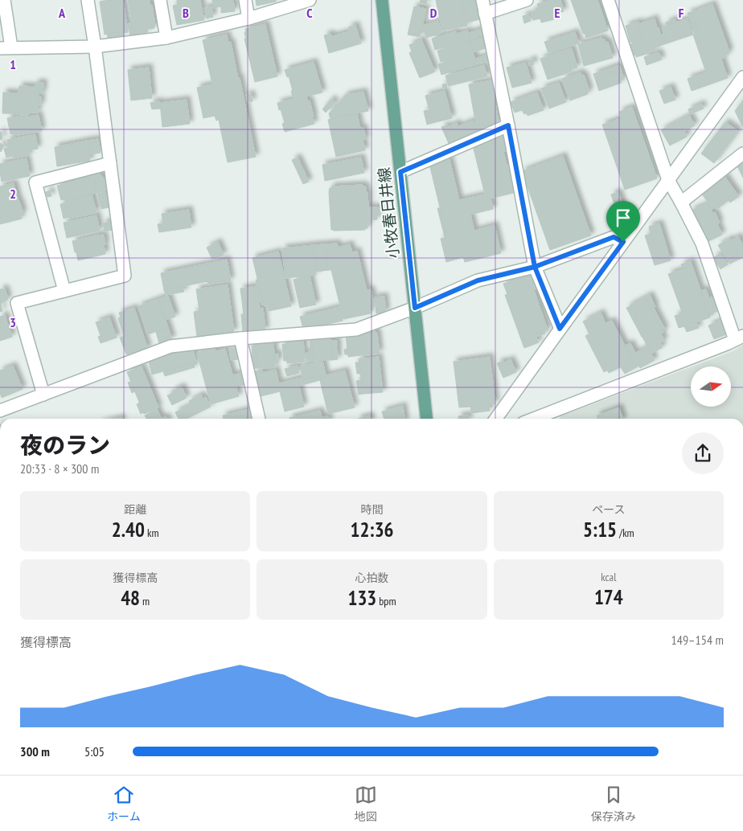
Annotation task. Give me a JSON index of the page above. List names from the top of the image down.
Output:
{
  "streets": {
    "main road": ["小牧春日井線"]
  },
  "north": "right",
  "page": {
    "heading": ["夜のラン", "20:33 · 8 × 300 m"],
    "stats": [
      ["距離", "2.40 km"],
      ["時間", "12:36"],
      ["ペース", "5:15 /km"],
      ["獲得標高", "48 m"],
      ["心拍数", "133 bpm"],
      ["kcal", "174"]
    ],
    "chart": ["獲得標高", "149–154 m"],
    "list": [
      {
        "name": "300 m",
        "note": "5:05"
      }
    ],
    "tabs": ["ホーム", "地図", "保存済み"]
  },
  "grid": {
    "columns": [
      "A",
      "B",
      "C",
      "D",
      "E",
      "F"
    ],
    "rows": ["1", "2", "3"]
  }
}
